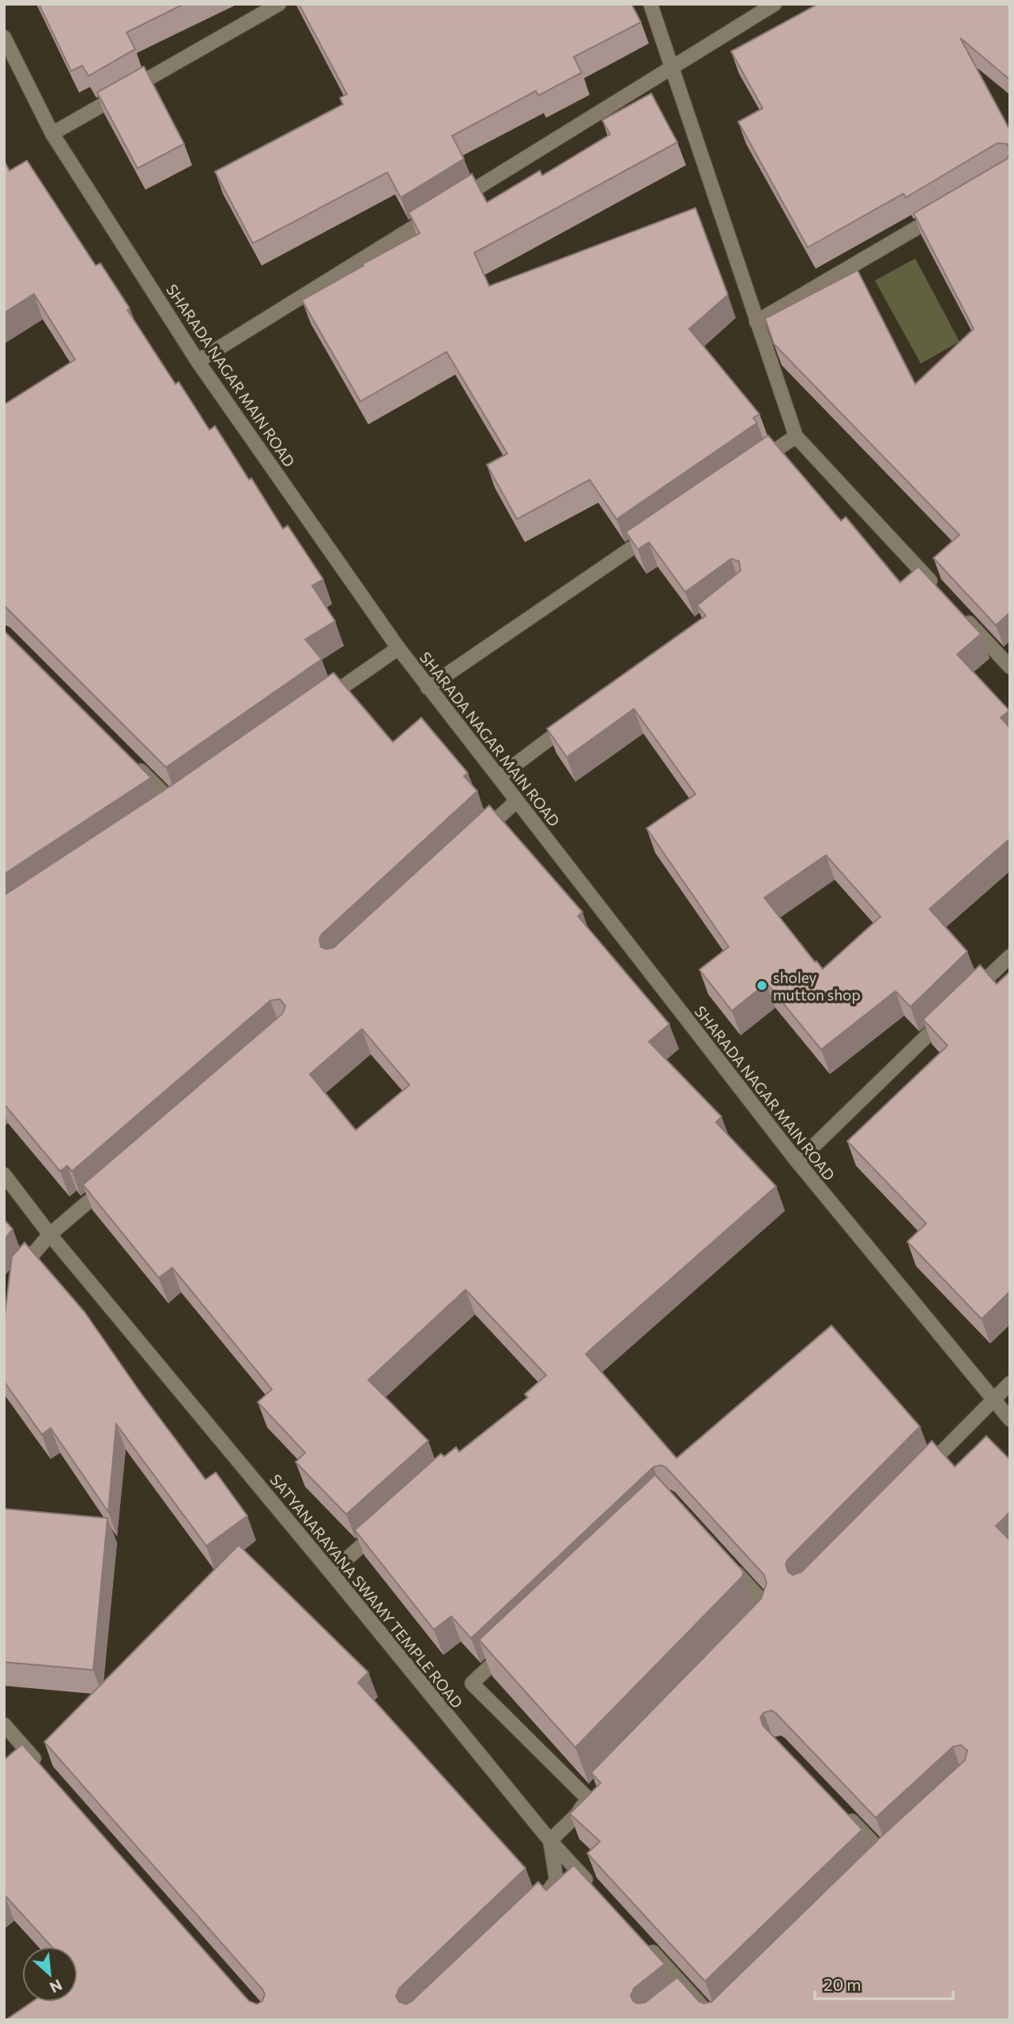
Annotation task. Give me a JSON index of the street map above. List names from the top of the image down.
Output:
{
  "streets": {
    "street": ["SHARADA NAGAR MAIN ROAD", "SATYANARAYANA SWAMY TEMPLE ROAD"]
  },
  "places": ["sholey mutton shop"],
  "scale_bar": "20 m",
  "north": "bottom right"
}
